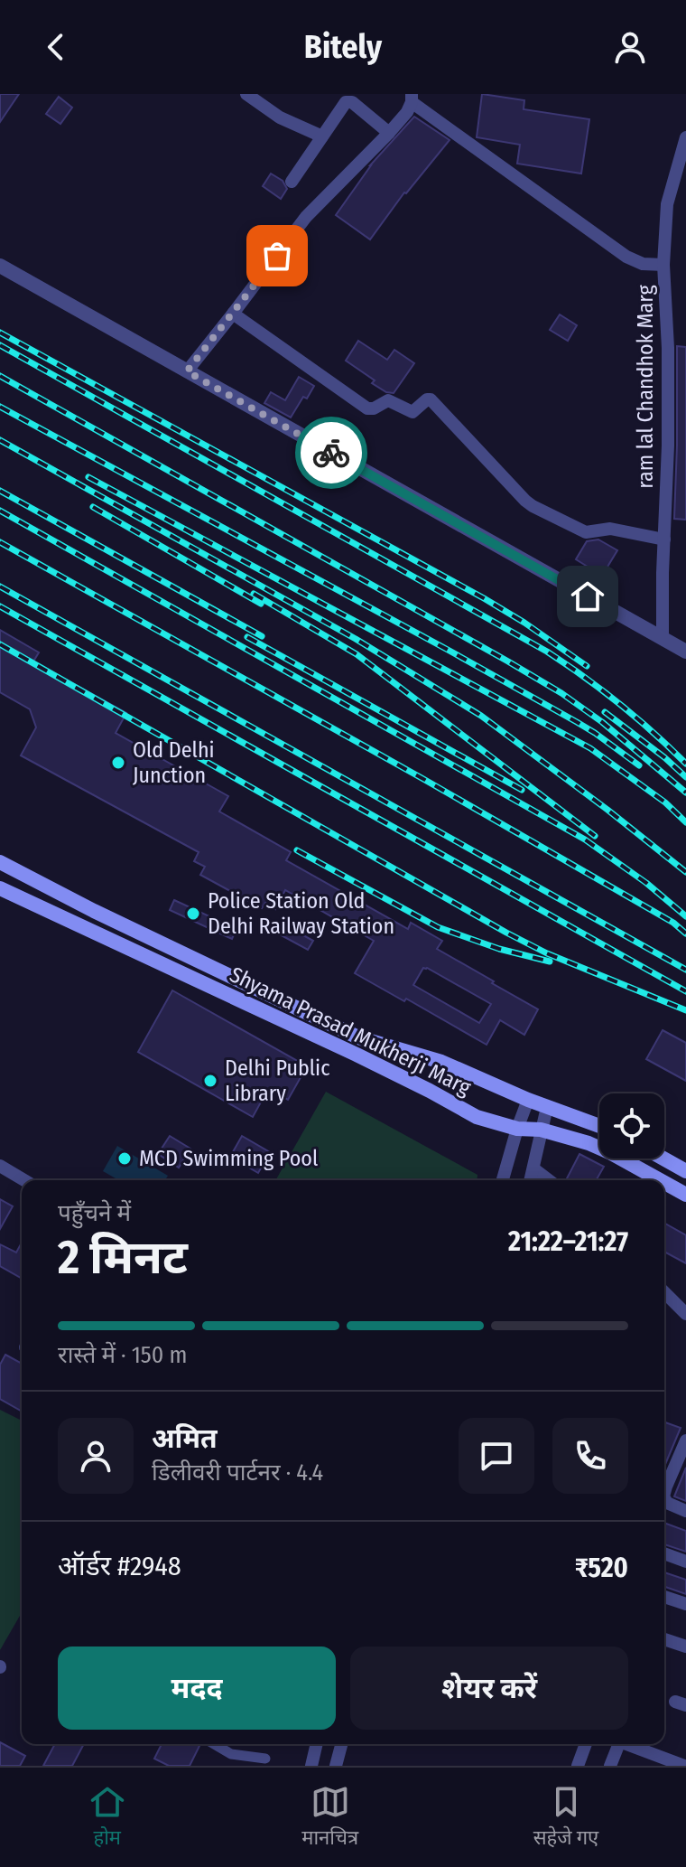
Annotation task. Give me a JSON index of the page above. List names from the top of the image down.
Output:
{
  "streets": {
    "main road": ["Shyama Prasad Mukherji Marg"],
    "street": ["ram lal Chandhok Marg"]
  },
  "places": [
    "Old Delhi Junction",
    "Police Station Old Delhi Railway Station",
    "Delhi Public Library",
    "MCD Swimming Pool"
  ],
  "page": {
    "header": "Bitely",
    "heading": ["2 मिनट", "पहुँचने में", "21:22–21:27"],
    "panel": [
      "अमित",
      "डिलीवरी पार्टनर · 4.4",
      "ऑर्डर #2948",
      "₹520"
    ],
    "bar": "रास्ते में · 150 m",
    "buttons": ["मदद", "शेयर करें"],
    "tabs": ["होम", "मानचित्र", "सहेजे गए"]
  }
}
